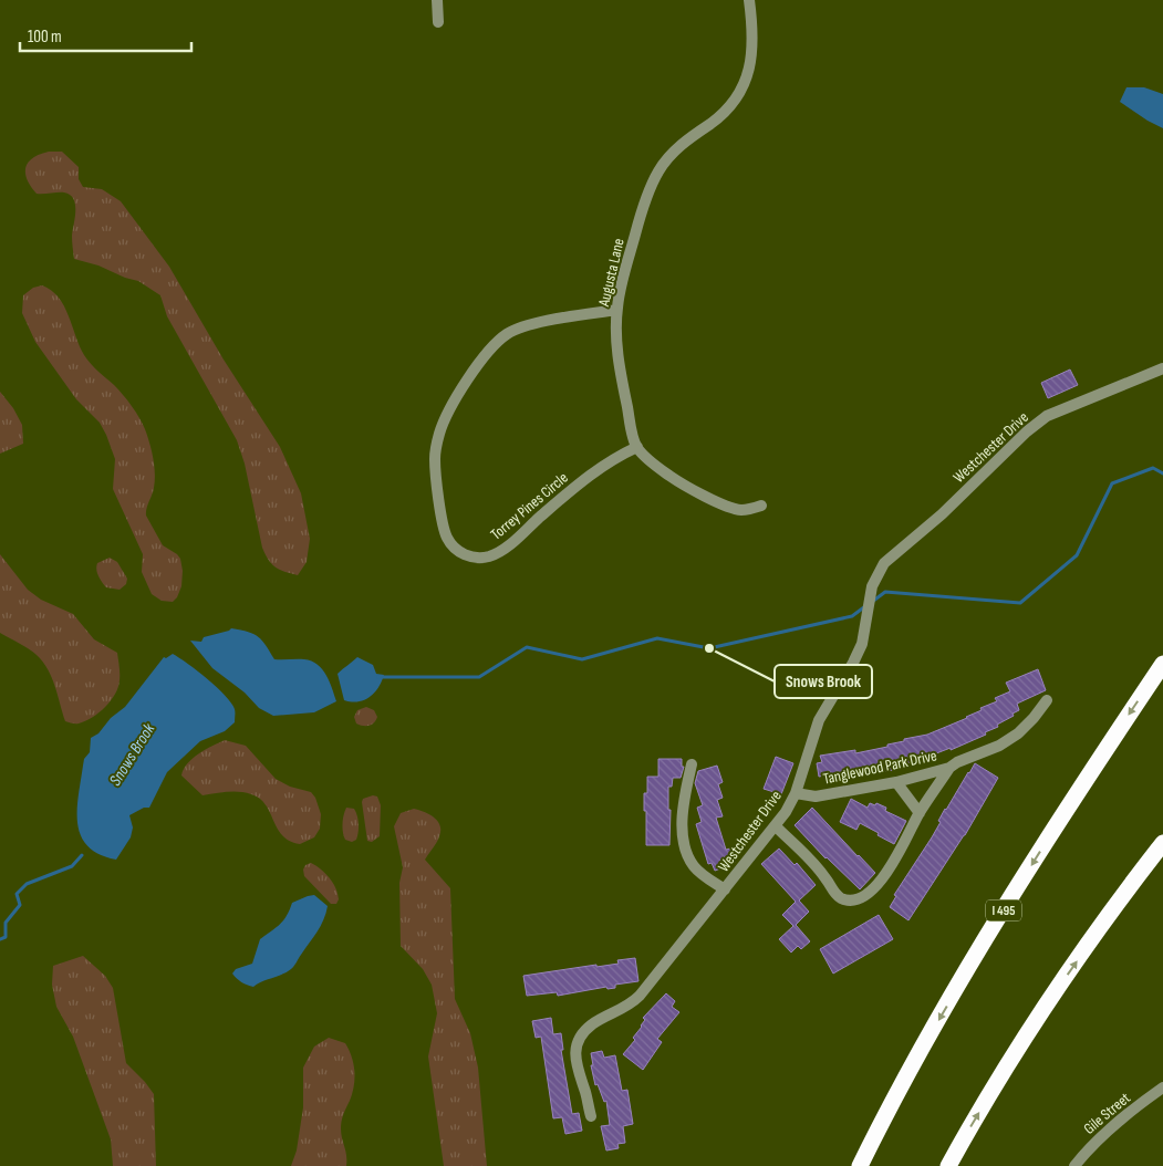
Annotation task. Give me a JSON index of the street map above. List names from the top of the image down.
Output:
{
  "streets": {
    "highway": ["I 495"],
    "street": [
      "Augusta Lane",
      "Westchester Drive",
      "Torrey Pines Circle",
      "Tanglewood Park Drive",
      "Gile Street"
    ]
  },
  "crossings": [
    ["Augusta Lane", "Torrey Pines Circle"],
    ["Westchester Drive", "Tanglewood Park Drive"]
  ],
  "water": ["Snows Brook"],
  "places": ["Snows Brook"],
  "scale_bar": "100 m"
}
